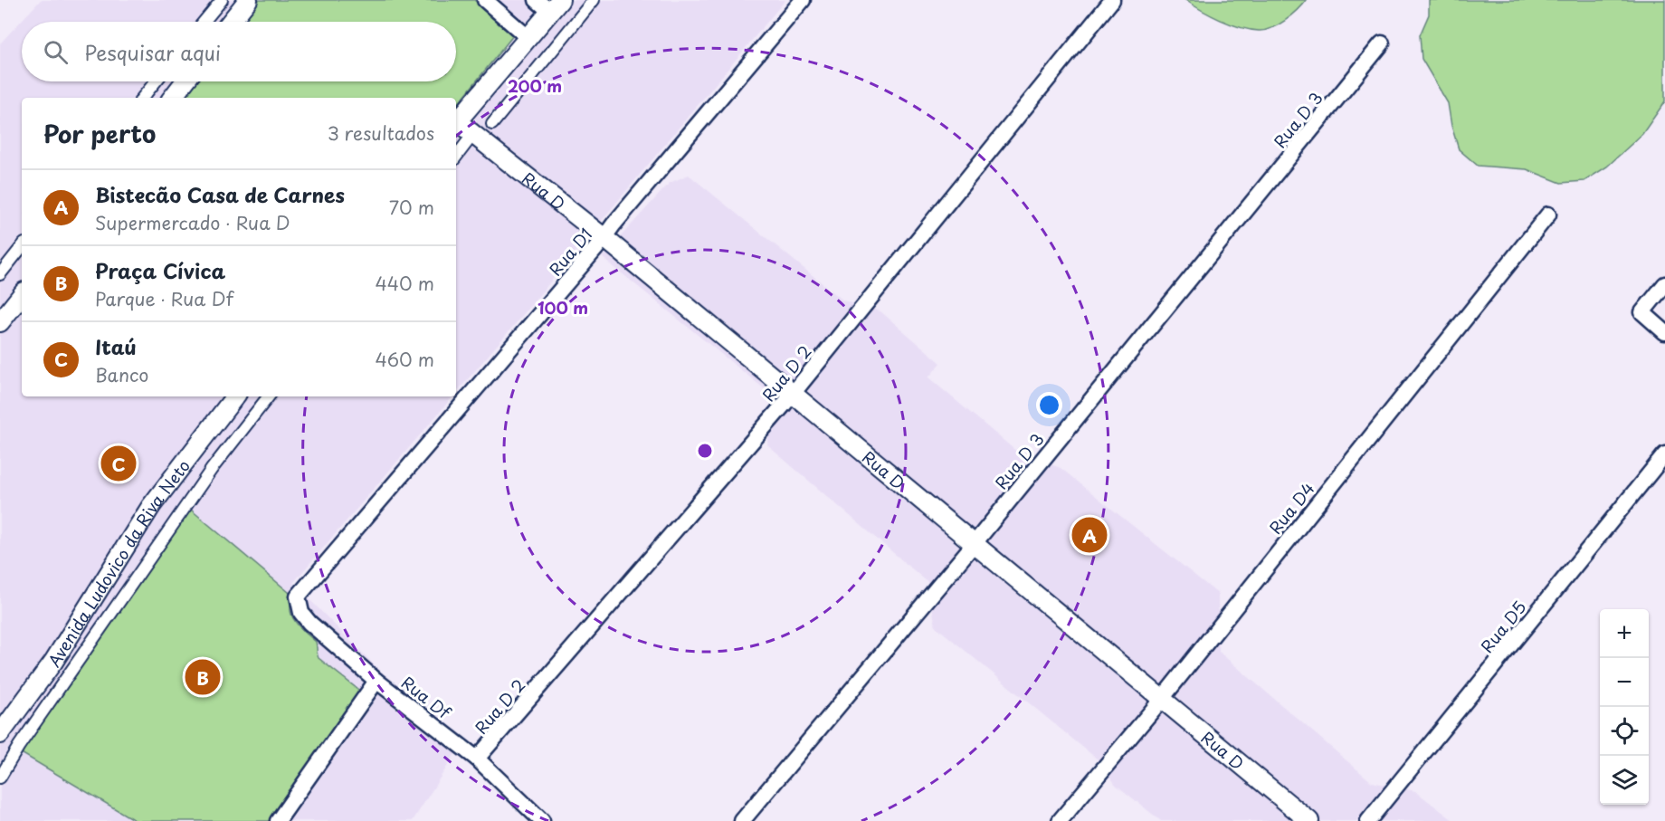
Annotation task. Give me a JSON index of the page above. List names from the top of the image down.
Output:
{
  "streets": {
    "street": [
      "Rua D 3",
      "Rua D",
      "Rua D1",
      "Rua D 2",
      "Rua D4",
      "Avenida Ludovico da Riva Neto",
      "Rua D5",
      "Rua Df"
    ]
  },
  "crossings": [
    ["Rua D 3", "Rua D"],
    ["Rua D", "Rua D1"],
    ["Rua D", "Rua D 2"],
    ["Rua D", "Rua D4"],
    ["Rua D1", "Rua Df"],
    ["Rua D 2", "Rua Df"]
  ],
  "page": {
    "search": "Pesquisar aqui",
    "heading": ["Por perto", "3 resultados"],
    "list": [
      {
        "mark": "A",
        "name": "Bistecão Casa de Carnes",
        "note": "Supermercado · Rua D",
        "value": "70 m"
      },
      {
        "mark": "B",
        "name": "Praça Cívica",
        "note": "Parque · Rua Df",
        "value": "440 m"
      },
      {
        "mark": "C",
        "name": "Itaú",
        "note": "Banco",
        "value": "460 m"
      }
    ],
    "pins": ["C", "A", "B"],
    "map_buttons": ["+", "−"]
  },
  "rings": ["200 m", "100 m"]
}
